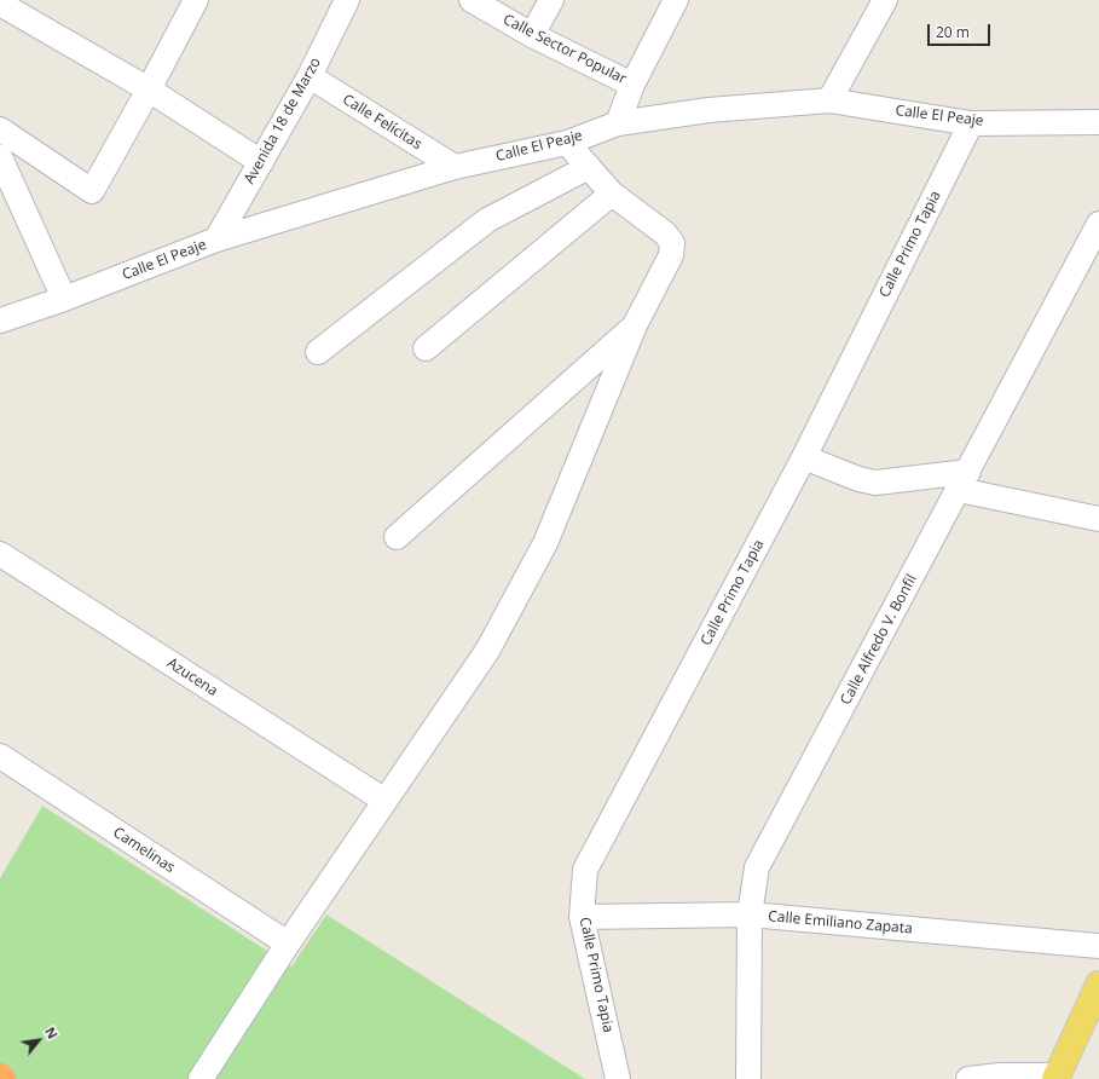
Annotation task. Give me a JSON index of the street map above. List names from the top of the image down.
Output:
{
  "streets": {
    "street": [
      "Calle Sector Popular",
      "Calle El Peaje",
      "Avenida 18 de Marzo",
      "Calle Felícitas",
      "Calle Primo Tapia",
      "Calle Alfredo V. Bonfil",
      "Azucena",
      "Camelinas",
      "Calle Emiliano Zapata"
    ]
  },
  "crossings": [
    ["Calle El Peaje", "Avenida 18 de Marzo"],
    ["Calle El Peaje", "Calle Felícitas"],
    ["Calle El Peaje", "Calle Primo Tapia"],
    ["Avenida 18 de Marzo", "Calle Felícitas"],
    ["Calle Primo Tapia", "Calle Emiliano Zapata"],
    ["Calle Alfredo V. Bonfil", "Calle Emiliano Zapata"]
  ],
  "scale_bar": "20 m",
  "north": "top right"
}
